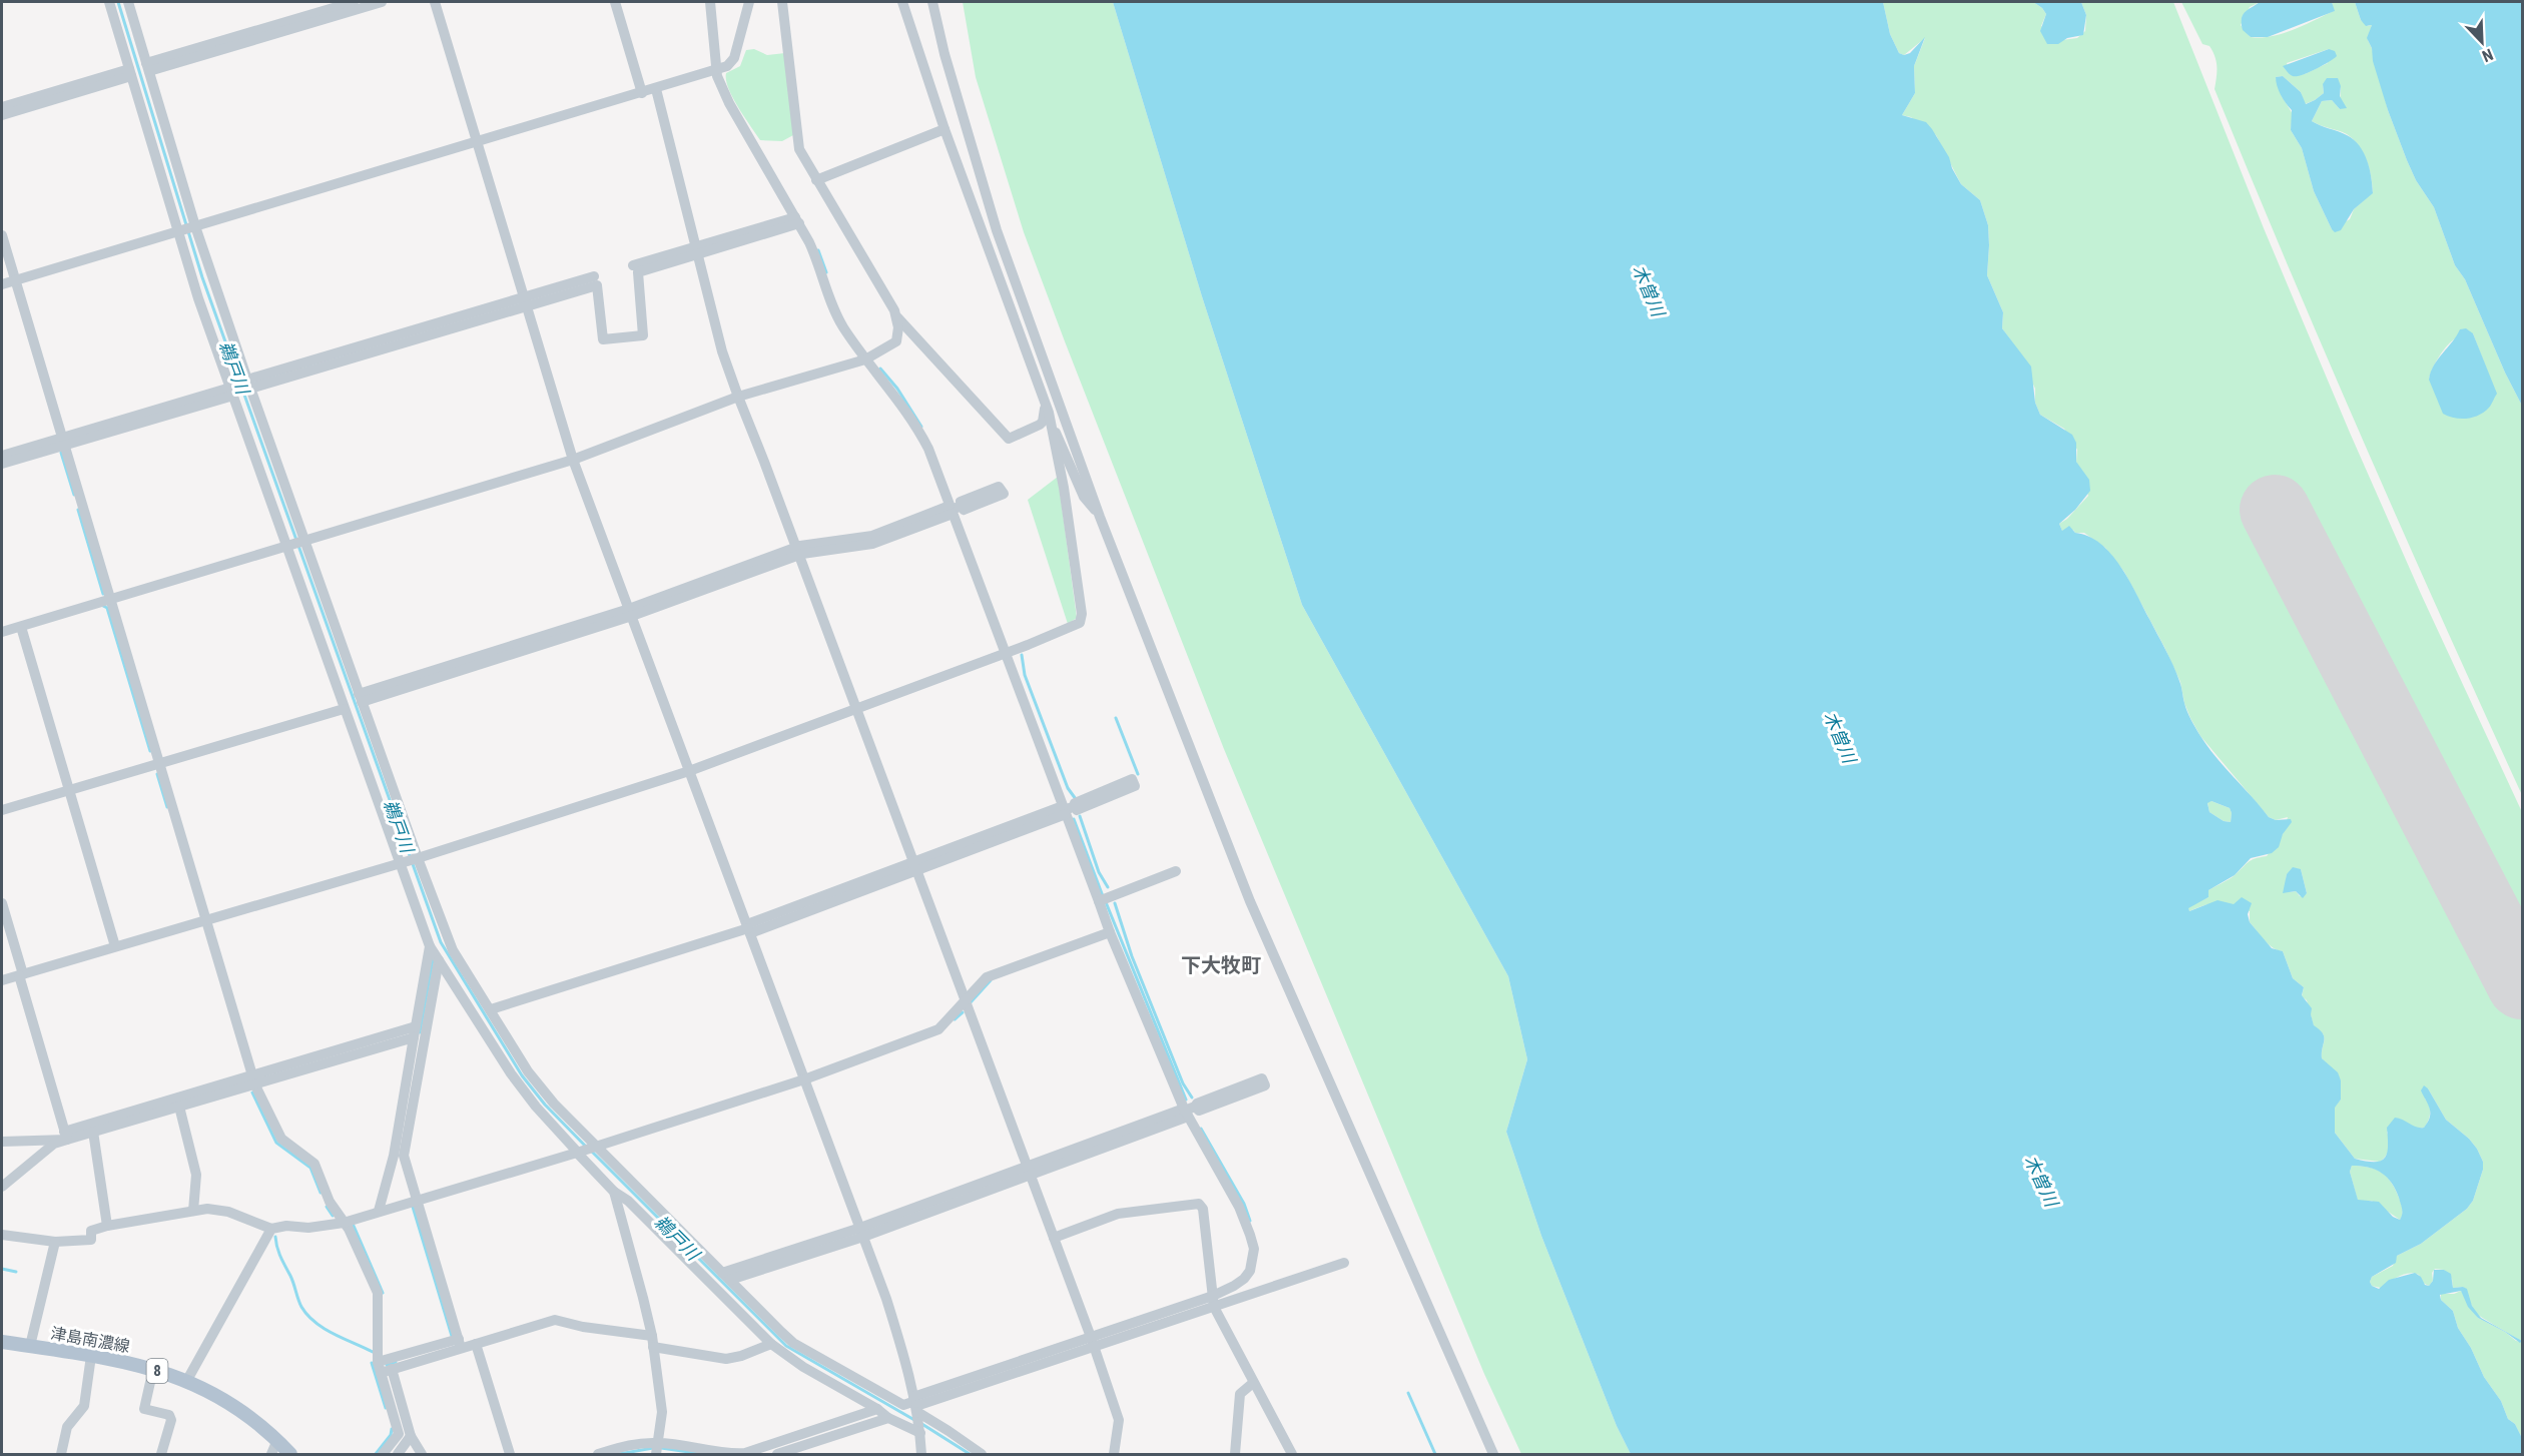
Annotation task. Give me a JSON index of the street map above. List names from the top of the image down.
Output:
{
  "streets": {
    "main road": ["津島南濃線", "8"]
  },
  "districts": ["下大牧町"],
  "water": ["木曽川", "鵜戸川"],
  "north": "bottom right"
}
